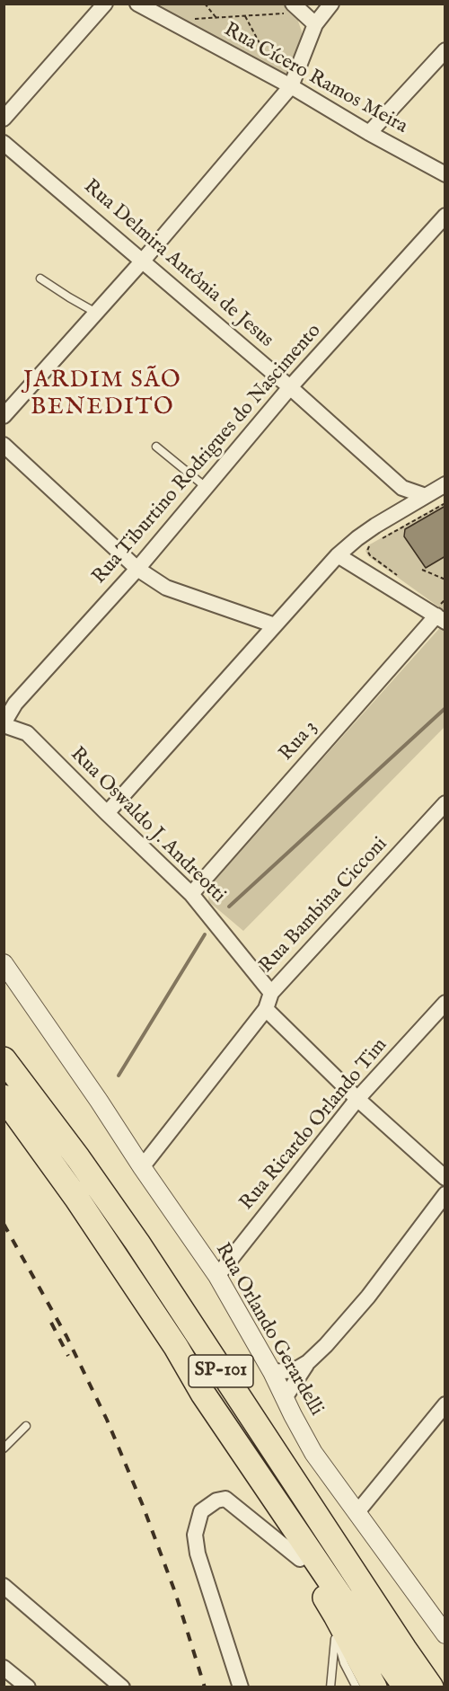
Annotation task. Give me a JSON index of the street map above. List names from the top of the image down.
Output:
{
  "streets": {
    "highway": ["SP-101"],
    "street": [
      "Rua Cícero Ramos Meira",
      "Rua Delmira Antônia de Jesus",
      "Rua Tiburtino Rodrigues do Nascimento",
      "Rua 3",
      "Rua Oswaldo J. Andreotti",
      "Rua Bambina Cicconi",
      "Rua Ricardo Orlando Tim",
      "Rua Orlando Gerardelli"
    ]
  },
  "crossings": [
    ["Rua Delmira Antônia de Jesus", "Rua Tiburtino Rodrigues do Nascimento"],
    ["Rua Tiburtino Rodrigues do Nascimento", "Rua Oswaldo J. Andreotti"],
    ["Rua 3", "Rua Oswaldo J. Andreotti"],
    ["Rua Oswaldo J. Andreotti", "Rua Bambina Cicconi"],
    ["Rua Bambina Cicconi", "Rua Orlando Gerardelli"],
    ["Rua Ricardo Orlando Tim", "Rua Orlando Gerardelli"]
  ],
  "districts": ["JARDIM SÃO BENEDITO"]
}
